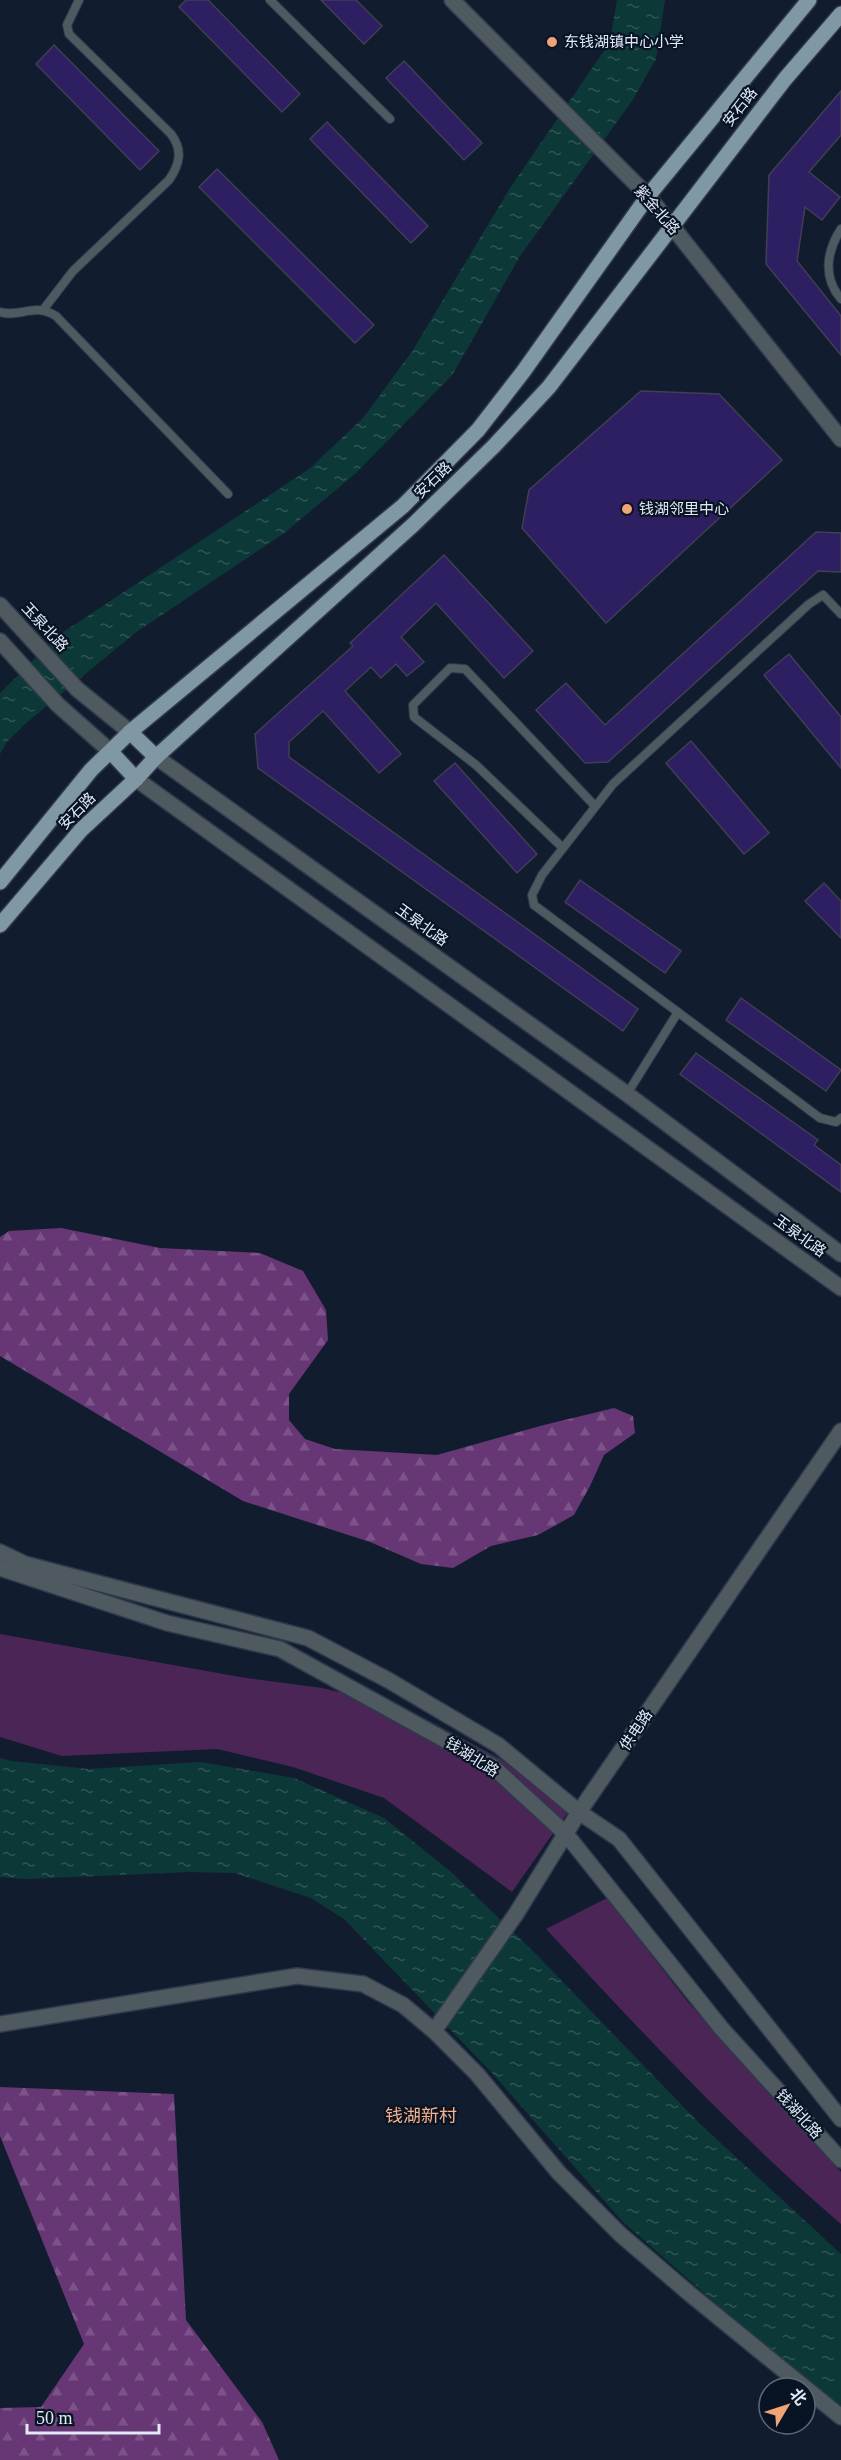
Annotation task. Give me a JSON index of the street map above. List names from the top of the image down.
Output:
{
  "streets": {
    "main road": ["安石路", "玉泉北路"],
    "street": ["紫金北路", "供电路", "钱湖北路"]
  },
  "crossings": [
    ["安石路", "紫金北路"],
    ["安石路", "玉泉北路"],
    ["供电路", "钱湖北路"]
  ],
  "districts": ["钱湖新村"],
  "places": ["东钱湖镇中心小学", "钱湖邻里中心"],
  "scale_bar": "50 m",
  "north": "top right"
}
